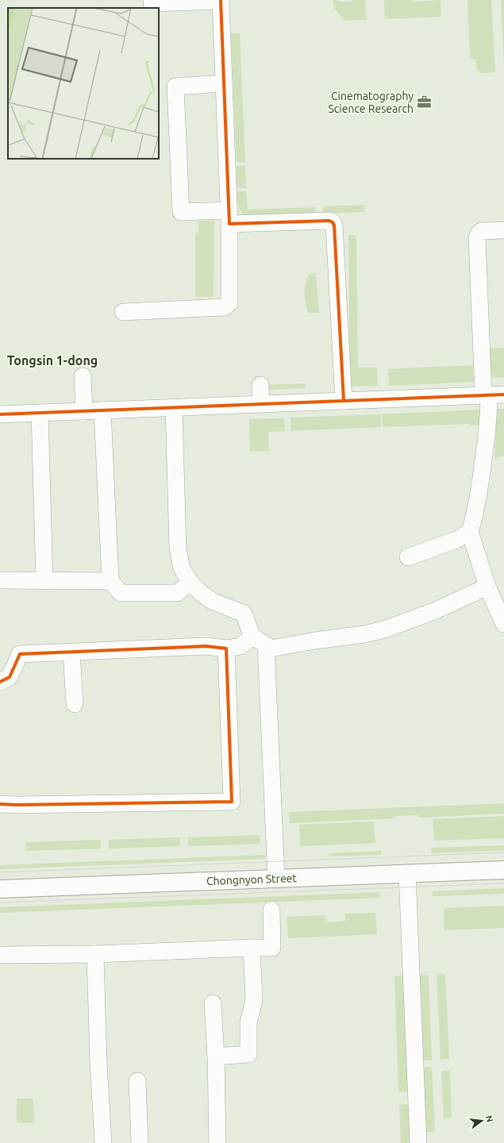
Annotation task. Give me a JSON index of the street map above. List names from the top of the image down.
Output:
{
  "streets": {
    "main road": ["Chongnyon Street"]
  },
  "districts": ["Tongsin 1-dong"],
  "places": {
    "office": ["Cinematography Science Research"]
  },
  "north": "right"
}
